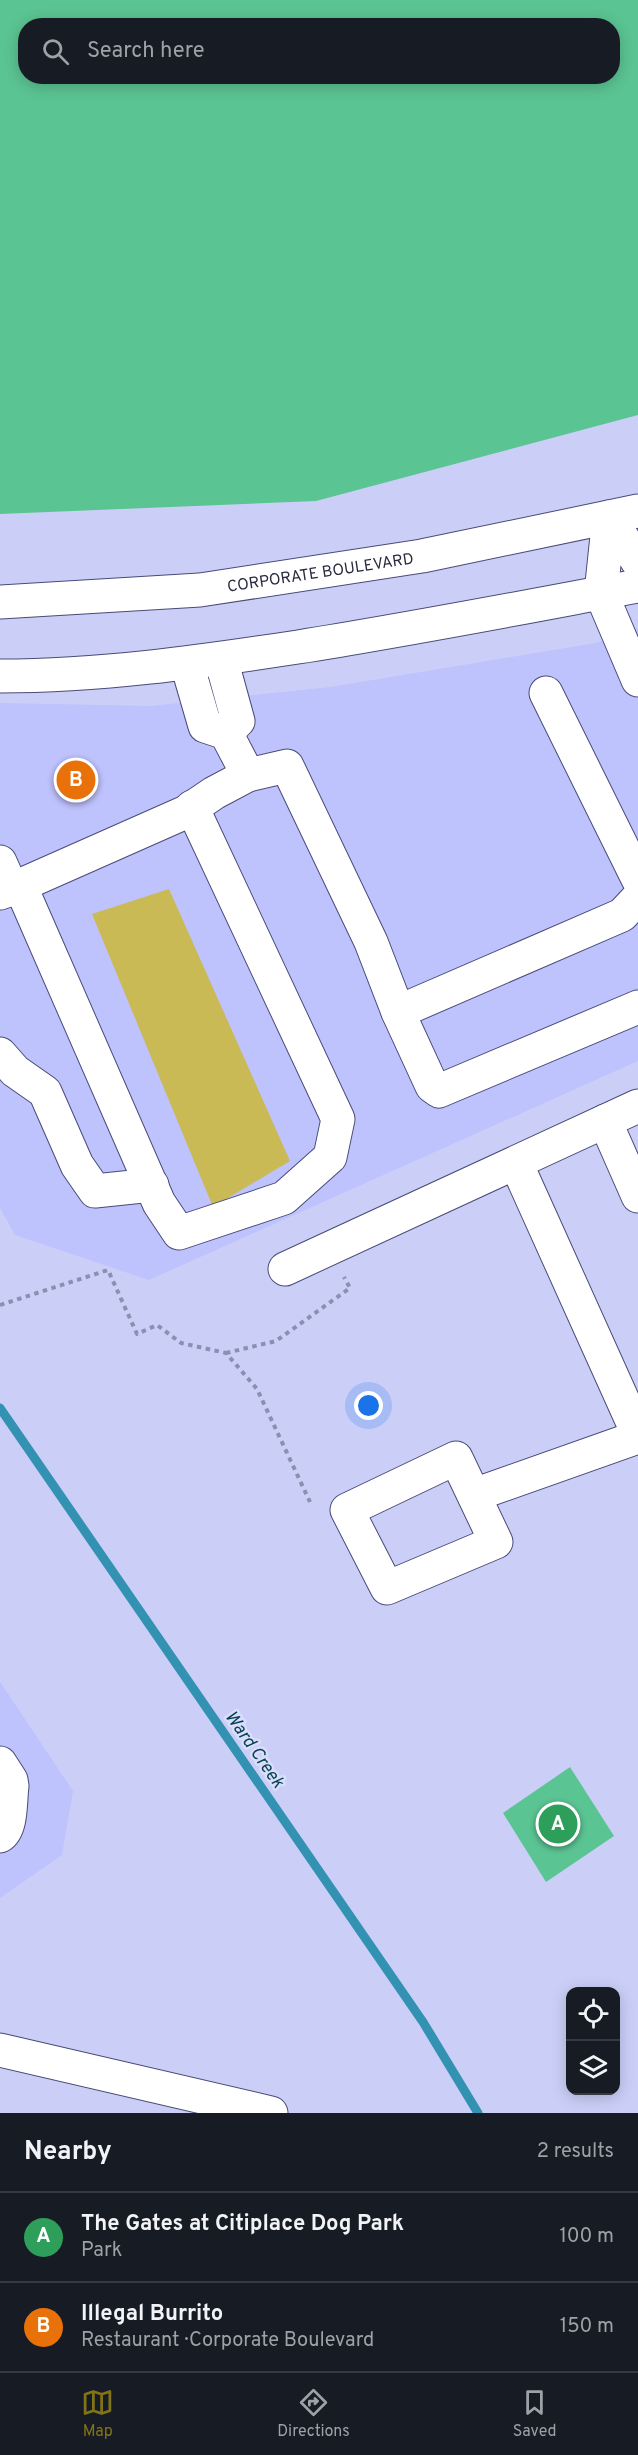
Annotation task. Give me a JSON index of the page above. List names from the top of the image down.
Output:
{
  "streets": {
    "main road": ["CORPORATE BOULEVARD"]
  },
  "water": ["Ward Creek"],
  "page": {
    "search": "Search here",
    "pins": ["B", "A"],
    "heading": ["Nearby", "2 results"],
    "list": [
      {
        "mark": "A",
        "name": "The Gates at Citiplace Dog Park",
        "note": "Park",
        "value": "100 m"
      },
      {
        "mark": "B",
        "name": "Illegal Burrito",
        "note": "Restaurant · Corporate Boulevard",
        "value": "150 m"
      }
    ],
    "nav": ["Map", "Directions", "Saved"]
  }
}
